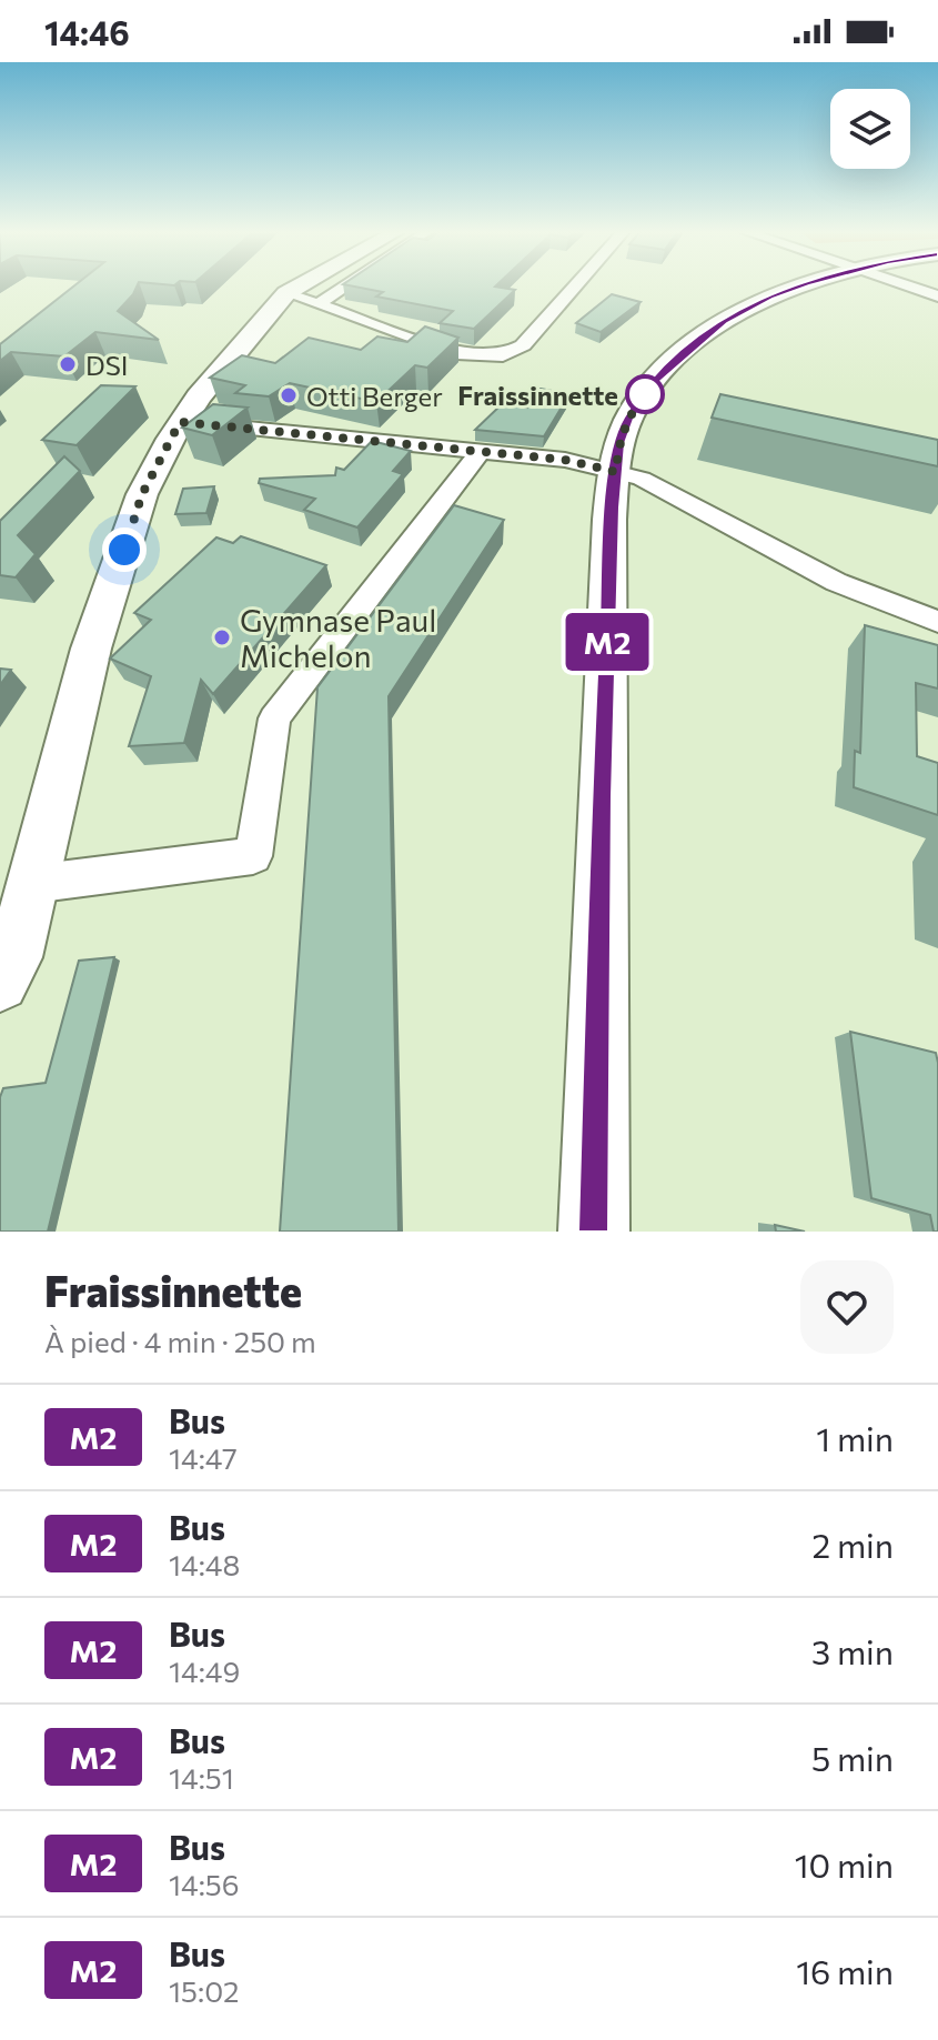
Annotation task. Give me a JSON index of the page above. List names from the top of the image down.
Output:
{
  "places": [
    "DSI",
    "Fraissinnette",
    "Otti Berger",
    "Gymnase Paul Michelon"
  ],
  "lines": ["bus line M2"],
  "page": {
    "status": "14:46",
    "on_map": "M2",
    "heading": ["Fraissinnette", "À pied · 4 min · 250 m"],
    "list": [
      {
        "mark": "M2",
        "name": "Bus",
        "note": "14:47",
        "value": "1 min"
      },
      {
        "mark": "M2",
        "name": "Bus",
        "note": "14:48",
        "value": "2 min"
      },
      {
        "mark": "M2",
        "name": "Bus",
        "note": "14:49",
        "value": "3 min"
      },
      {
        "mark": "M2",
        "name": "Bus",
        "note": "14:51",
        "value": "5 min"
      },
      {
        "mark": "M2",
        "name": "Bus",
        "note": "14:56",
        "value": "10 min"
      },
      {
        "mark": "M2",
        "name": "Bus",
        "note": "15:02",
        "value": "16 min"
      }
    ]
  }
}
